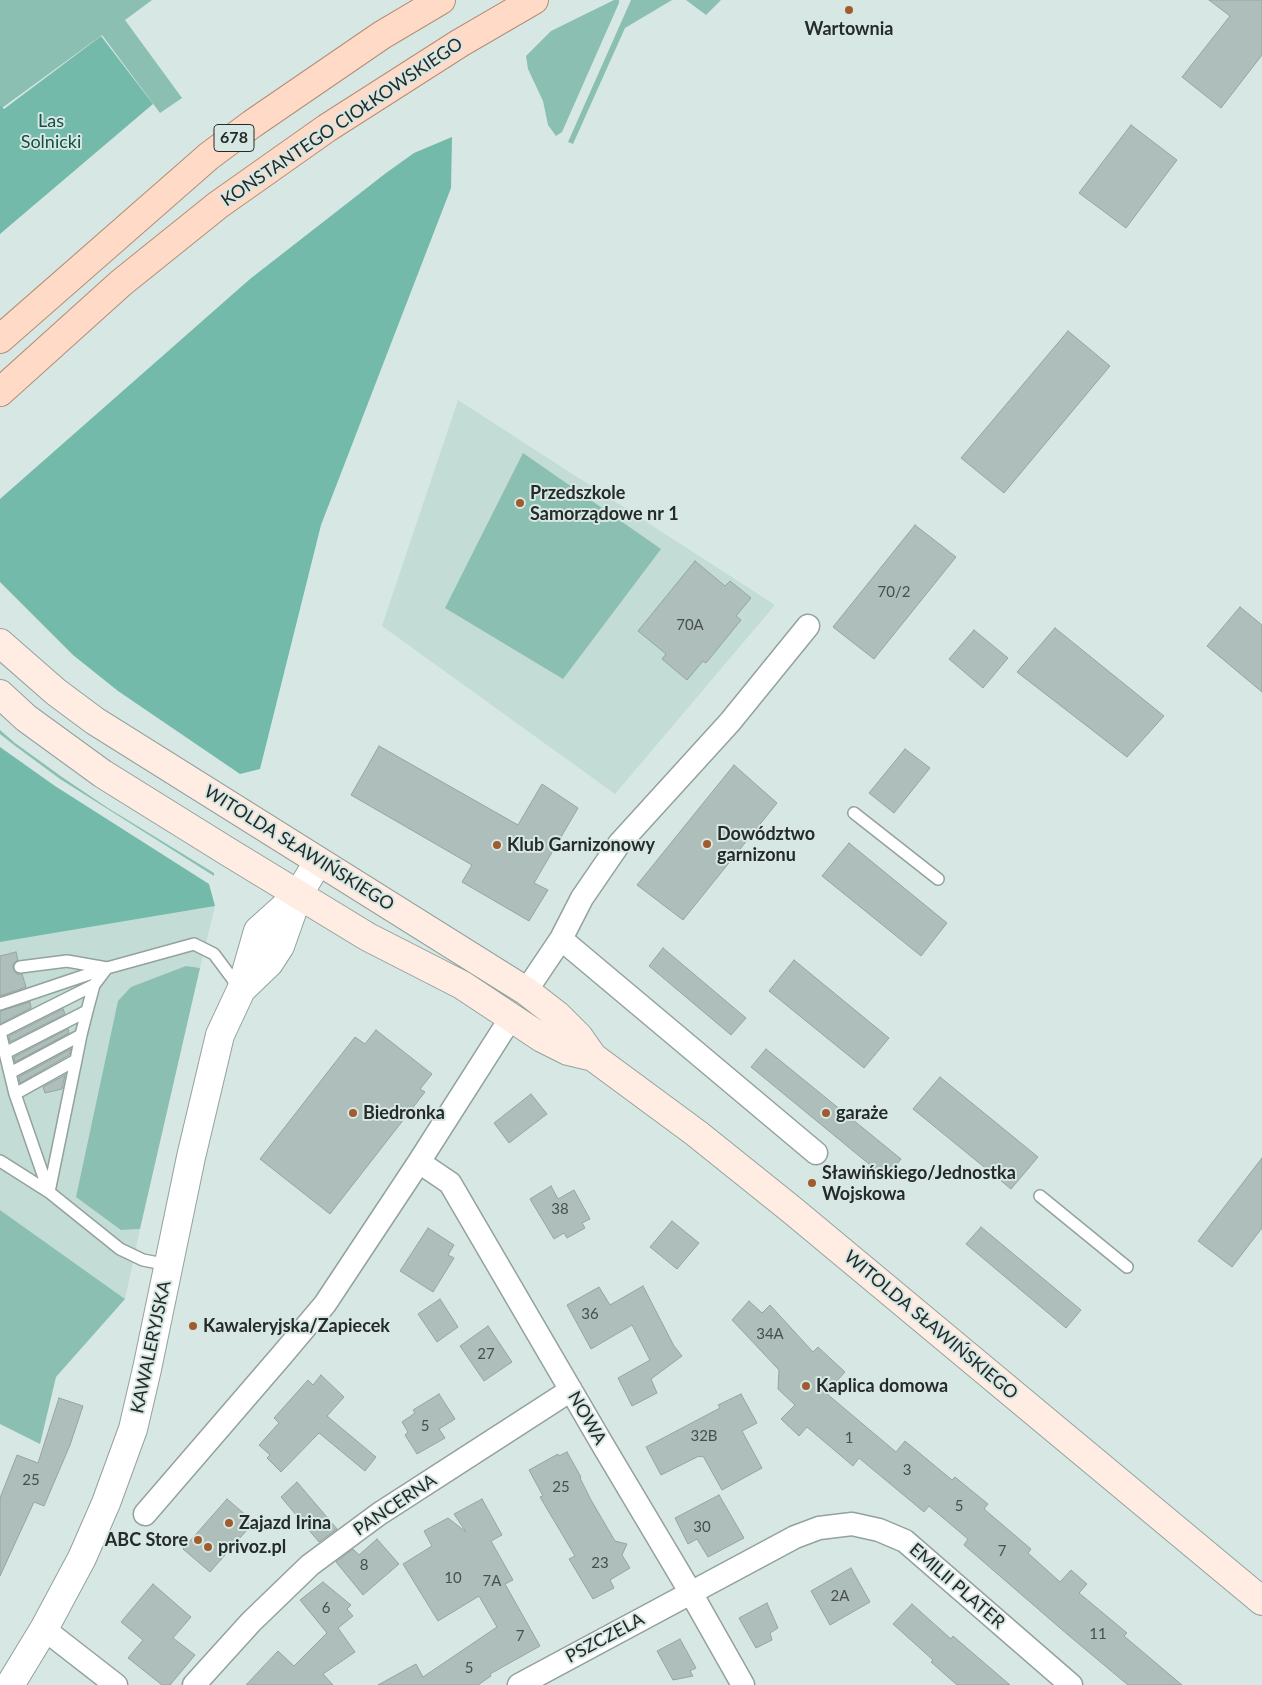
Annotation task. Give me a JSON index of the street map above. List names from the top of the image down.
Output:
{
  "streets": {
    "main road": ["KONSTANTEGO CIOŁKOWSKIEGO", "678", "WITOLDA SŁAWIŃSKIEGO"],
    "street": [
      "KAWALERYJSKA",
      "NOWA",
      "PANCERNA",
      "EMILII PLATER",
      "PSZCZELA"
    ]
  },
  "crossings": [
    ["WITOLDA SŁAWIŃSKIEGO", "KAWALERYJSKA"],
    ["NOWA", "PANCERNA"],
    ["NOWA", "EMILII PLATER"],
    ["NOWA", "PSZCZELA"],
    ["EMILII PLATER", "PSZCZELA"]
  ],
  "parks": ["Las Solnicki"],
  "places": [
    "Wartownia",
    "Przedszkole Samorządowe nr 1",
    "Dowództwo garnizonu",
    "Klub Garnizonowy",
    "Biedronka",
    "garaże",
    "Sławińskiego/Jednostka Wojskowa",
    "Kawaleryjska/Zapiecek",
    "Kaplica domowa",
    "Zajazd Irina",
    "ABC Store",
    "privoz.pl"
  ],
  "house_numbers": [
    "70/2",
    "70A",
    "38",
    "36",
    "34A",
    "27",
    "5",
    "32B",
    "1",
    "3",
    "25",
    "25",
    "5",
    "30",
    "7",
    "23",
    "8",
    "10",
    "7A",
    "2A",
    "6",
    "11",
    "7",
    "5"
  ]
}
